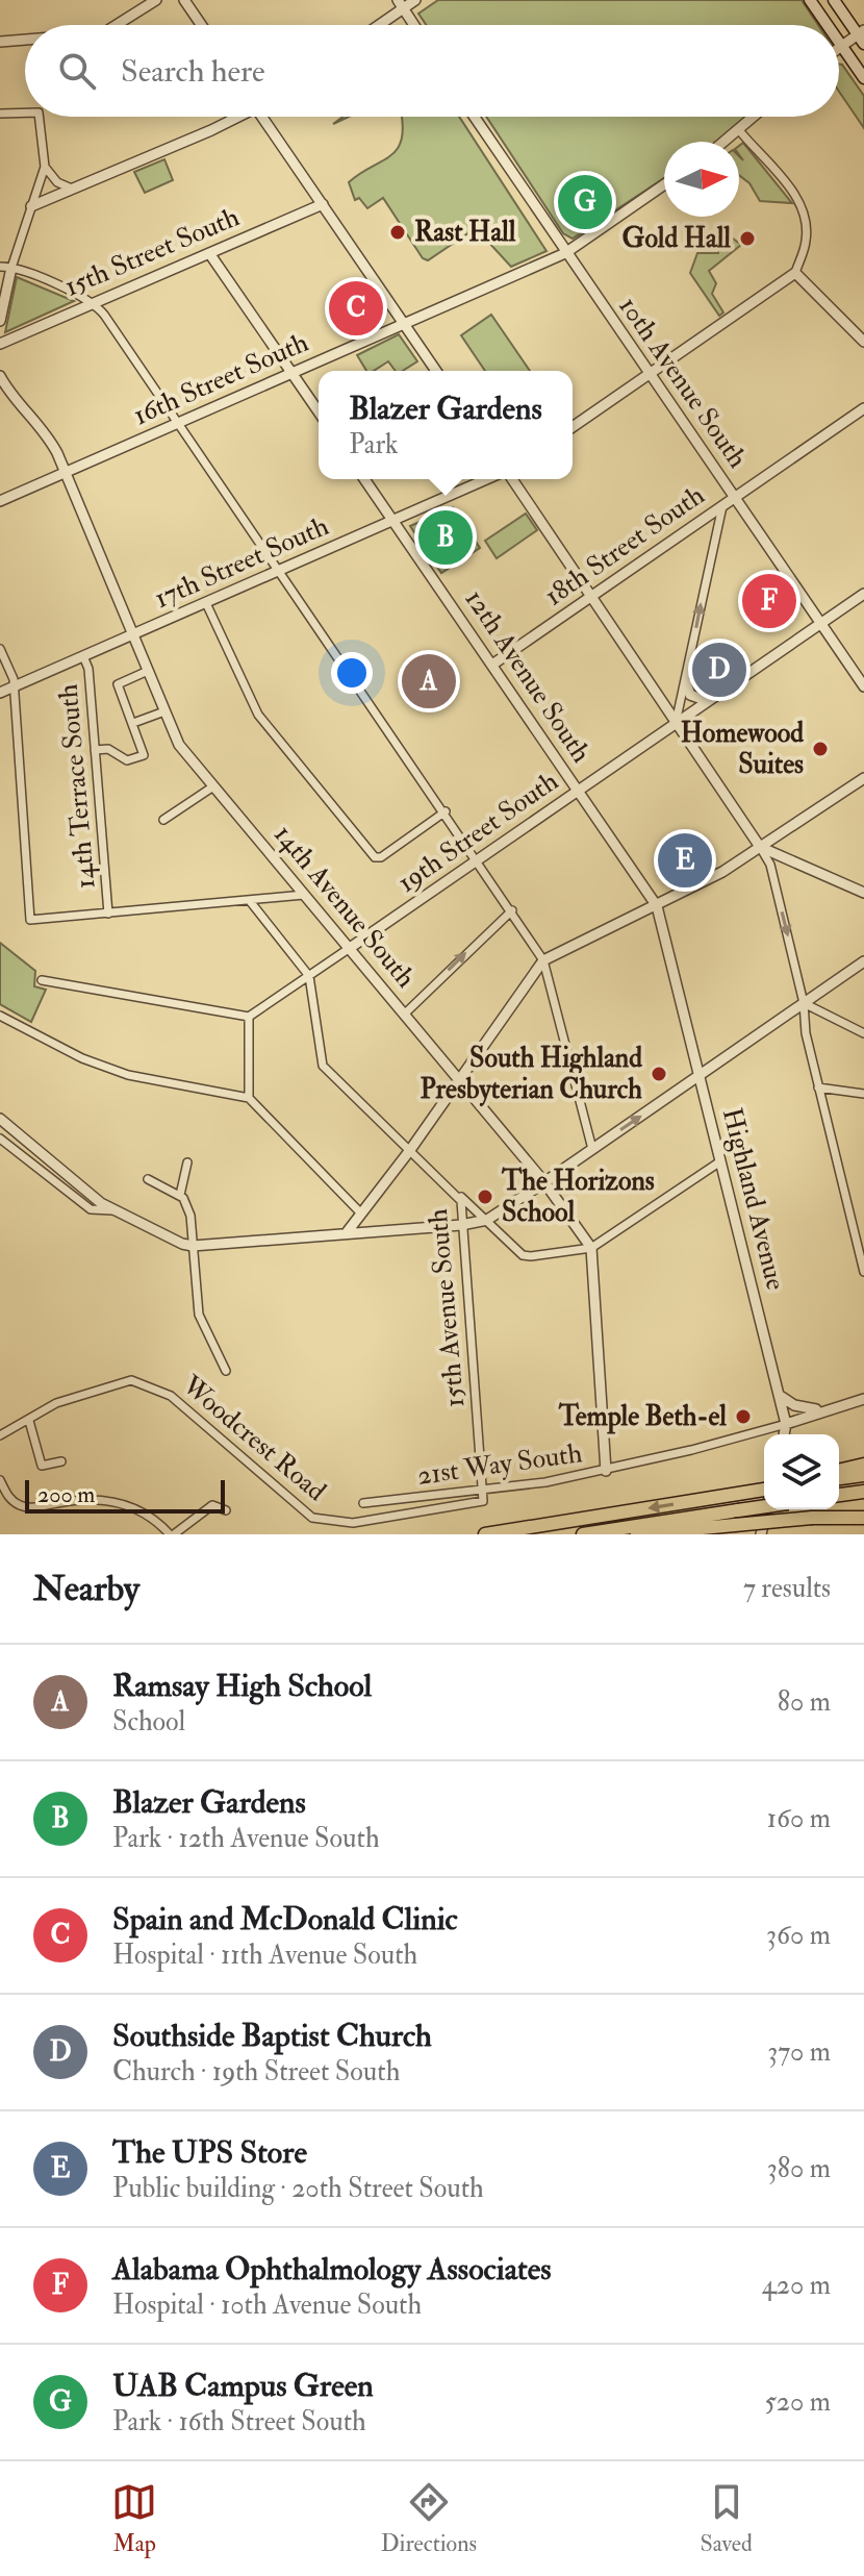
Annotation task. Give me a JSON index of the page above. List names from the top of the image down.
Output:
{
  "streets": {
    "street": [
      "15th Street South",
      "16th Street South",
      "10th Avenue South",
      "18th Street South",
      "17th Street South",
      "12th Avenue South",
      "14th Terrace South",
      "19th Street South",
      "14th Avenue South",
      "Highland Avenue",
      "15th Avenue South",
      "Woodcrest Road",
      "21st Way South"
    ]
  },
  "crossings": [
    ["16th Street South", "10th Avenue South"],
    ["16th Street South", "14th Avenue South"],
    ["10th Avenue South", "18th Street South"],
    ["10th Avenue South", "19th Street South"],
    ["18th Street South", "12th Avenue South"],
    ["17th Street South", "12th Avenue South"],
    ["17th Street South", "14th Terrace South"],
    ["17th Street South", "14th Avenue South"],
    ["12th Avenue South", "19th Street South"],
    ["12th Avenue South", "Highland Avenue"],
    ["19th Street South", "14th Avenue South"],
    ["19th Street South", "15th Avenue South"],
    ["Highland Avenue", "21st Way South"],
    ["15th Avenue South", "Woodcrest Road"],
    ["15th Avenue South", "21st Way South"],
    ["Woodcrest Road", "21st Way South"]
  ],
  "places": [
    "Rast Hall",
    "Gold Hall",
    "Homewood Suites",
    "South Highland Presbyterian Church",
    "The Horizons School",
    "Temple Beth-el"
  ],
  "scale_bar": "200 m",
  "north": "right",
  "page": {
    "search": "Search here",
    "pins": [
      "G",
      "C",
      "B",
      "F",
      "D",
      "A",
      "E"
    ],
    "popup": ["Blazer Gardens", "Park"],
    "scale": "200 m",
    "heading": ["Nearby", "7 results"],
    "list": [
      {
        "mark": "A",
        "name": "Ramsay High School",
        "note": "School",
        "value": "80 m"
      },
      {
        "mark": "B",
        "name": "Blazer Gardens",
        "note": "Park · 12th Avenue South",
        "value": "160 m"
      },
      {
        "mark": "C",
        "name": "Spain and McDonald Clinic",
        "note": "Hospital · 11th Avenue South",
        "value": "360 m"
      },
      {
        "mark": "D",
        "name": "Southside Baptist Church",
        "note": "Church · 19th Street South",
        "value": "370 m"
      },
      {
        "mark": "E",
        "name": "The UPS Store",
        "note": "Public building · 20th Street South",
        "value": "380 m"
      },
      {
        "mark": "F",
        "name": "Alabama Ophthalmology Associates",
        "note": "Hospital · 10th Avenue South",
        "value": "420 m"
      },
      {
        "mark": "G",
        "name": "UAB Campus Green",
        "note": "Park · 16th Street South",
        "value": "520 m"
      }
    ],
    "nav": ["Map", "Directions", "Saved"]
  }
}
